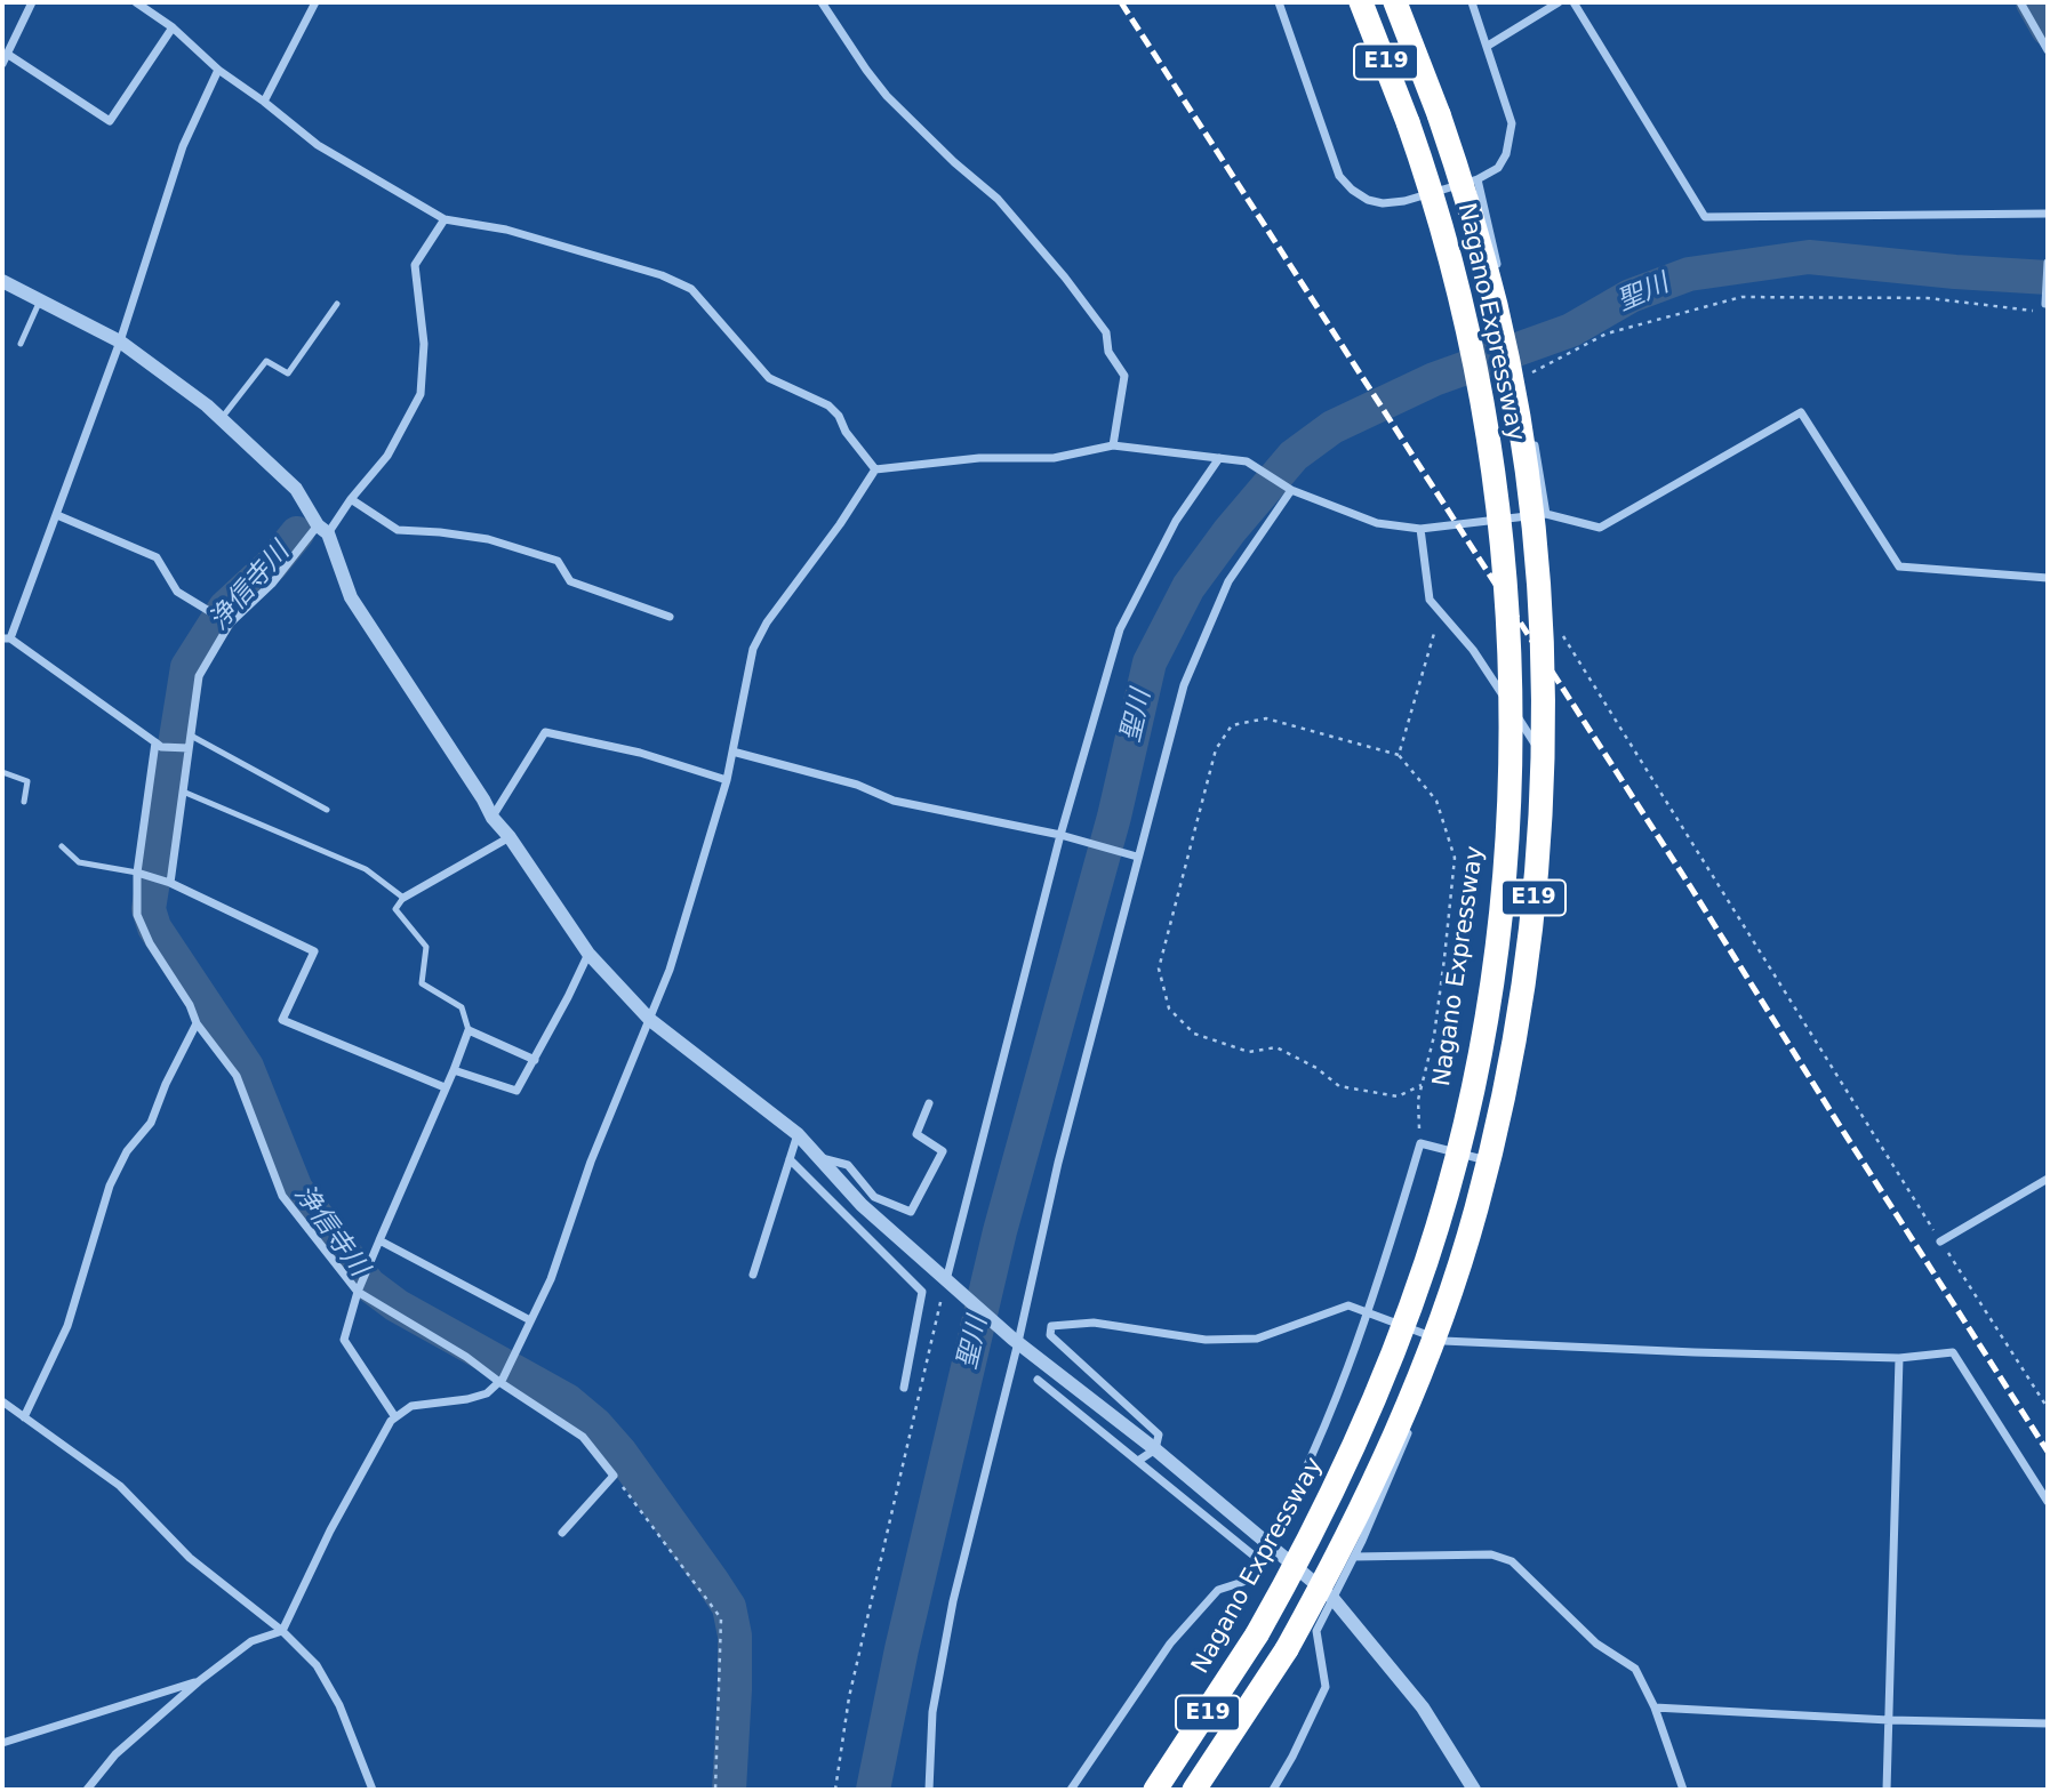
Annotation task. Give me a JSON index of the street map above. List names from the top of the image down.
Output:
{
  "streets": {
    "highway": ["E19", "Nagano Expressway"]
  },
  "water": ["聖川", "浄信寺川"]
}
